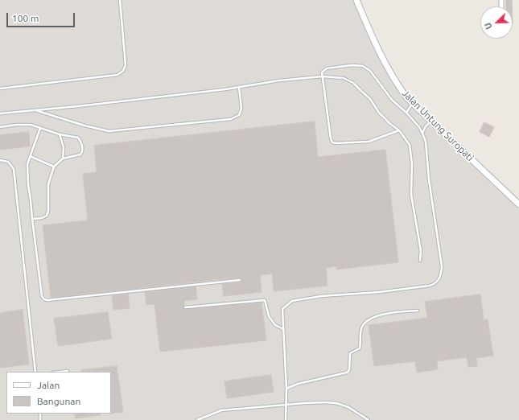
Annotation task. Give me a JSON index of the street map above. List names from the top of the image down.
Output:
{
  "streets": {
    "main road": ["Jalan Untung Suropati"]
  },
  "legend": ["Jalan", "Bangunan"],
  "scale_bar": "100 m",
  "north": "bottom left"
}
